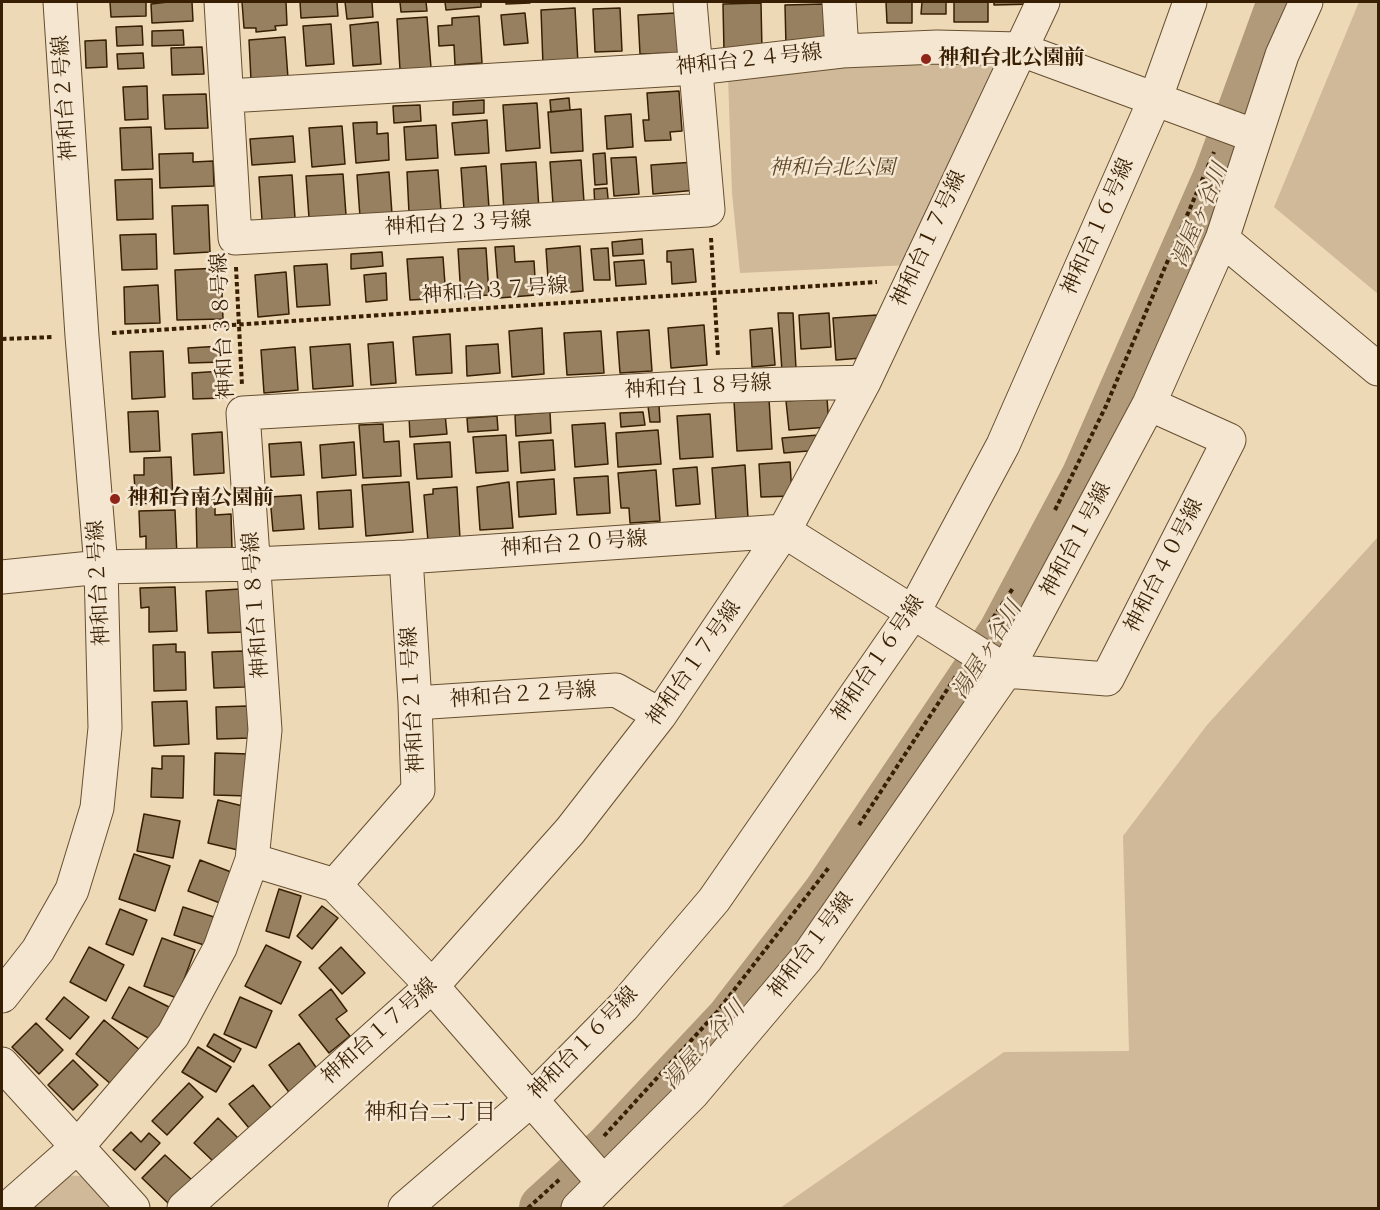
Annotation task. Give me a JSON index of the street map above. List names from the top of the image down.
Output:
{
  "streets": {
    "street": [
      "神和台２４号線",
      "神和台２号線",
      "神和台２３号線",
      "神和台１６号線",
      "神和台１７号線",
      "神和台１８号線",
      "神和台１号線",
      "神和台２０号線",
      "神和台４０号線",
      "神和台２２号線",
      "神和台２１号線"
    ],
    "path": ["神和台３７号線", "神和台３８号線"]
  },
  "crossings": [
    ["神和台２４号線", "神和台１６号線"],
    ["神和台２４号線", "神和台１７号線"],
    ["神和台２４号線", "神和台１号線"],
    ["神和台２号線", "神和台３７号線"],
    ["神和台２号線", "神和台２０号線"],
    ["神和台２３号線", "神和台３８号線"],
    ["神和台１７号線", "神和台３７号線"],
    ["神和台１７号線", "神和台１８号線"],
    ["神和台１７号線", "神和台２０号線"],
    ["神和台１７号線", "神和台２２号線"],
    ["神和台３７号線", "神和台３８号線"],
    ["神和台３８号線", "神和台１８号線"],
    ["神和台１８号線", "神和台２０号線"],
    ["神和台１号線", "神和台４０号線"],
    ["神和台２０号線", "神和台２１号線"],
    ["神和台２２号線", "神和台２１号線"]
  ],
  "districts": ["神和台二丁目"],
  "water": ["湯屋ヶ谷川"],
  "parks": ["神和台北公園"],
  "places": ["神和台北公園前", "神和台南公園前"]
}
